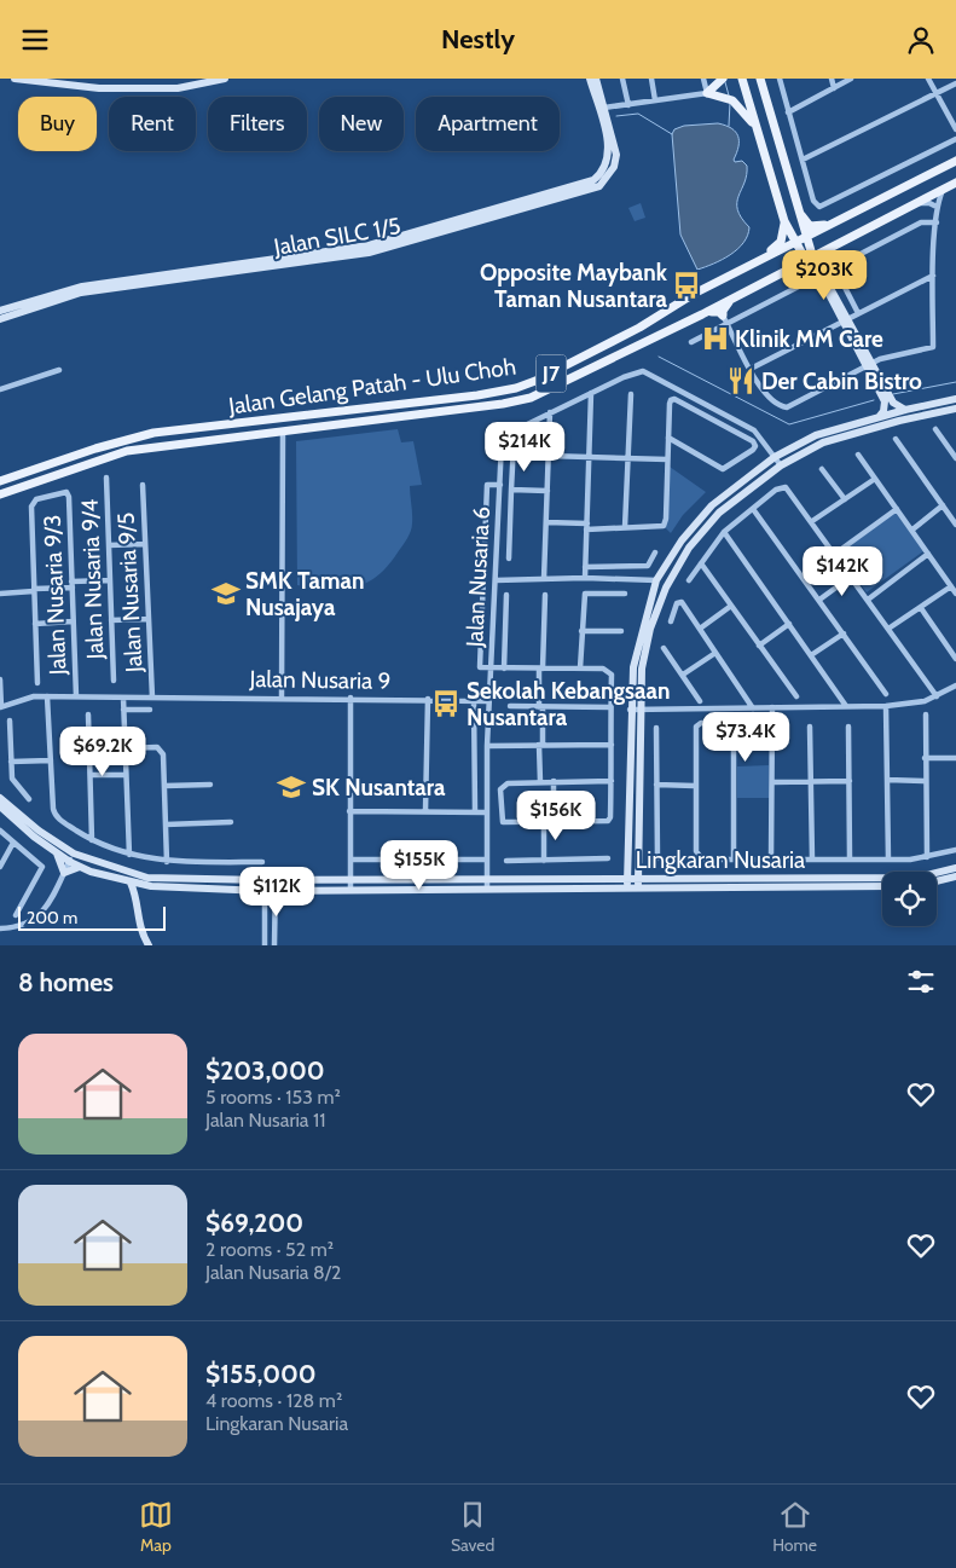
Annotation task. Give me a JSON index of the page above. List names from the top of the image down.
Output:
{
  "streets": {
    "main road": ["J7", "Jalan Gelang Patah - Ulu Choh"],
    "street": [
      "Jalan SILC 1/5",
      "Jalan Nusaria 6",
      "Jalan Nusaria 9/4",
      "Jalan Nusaria 9/5",
      "Jalan Nusaria 9/3",
      "Jalan Nusaria 9",
      "Lingkaran Nusaria"
    ]
  },
  "crossings": [
    ["Jalan Nusaria 6", "Jalan Nusaria 9"],
    ["Jalan Nusaria 6", "Lingkaran Nusaria"],
    ["Jalan Nusaria 9/5", "Jalan Nusaria 9"],
    ["Jalan Nusaria 9/3", "Jalan Nusaria 9"]
  ],
  "places": {
    "bus stop": ["Opposite Maybank Taman Nusantara", "Sekolah Kebangsaan Nusantara"],
    "hospital": ["Klinik MM Care"],
    "restaurant": ["Der Cabin Bistro"],
    "school or university": ["SMK Taman Nusajaya", "SK Nusantara"]
  },
  "scale_bar": "200 m",
  "page": {
    "header": "Nestly",
    "chip": [
      "Buy",
      "Rent",
      "Filters",
      "New",
      "Apartment"
    ],
    "price": [
      "$203K",
      "$214K",
      "$142K",
      "$73.4K",
      "$69.2K",
      "$156K",
      "$155K",
      "$112K"
    ],
    "scale": "200 m",
    "heading": "8 homes",
    "list": [
      {
        "name": "$203,000",
        "note": "5 rooms · 153 m² · Jalan Nusaria 11"
      },
      {
        "name": "$69,200",
        "note": "2 rooms · 52 m² · Jalan Nusaria 8/2"
      },
      {
        "name": "$155,000",
        "note": "4 rooms · 128 m² · Lingkaran Nusaria"
      }
    ],
    "tabs": ["Map", "Saved", "Home"]
  }
}
